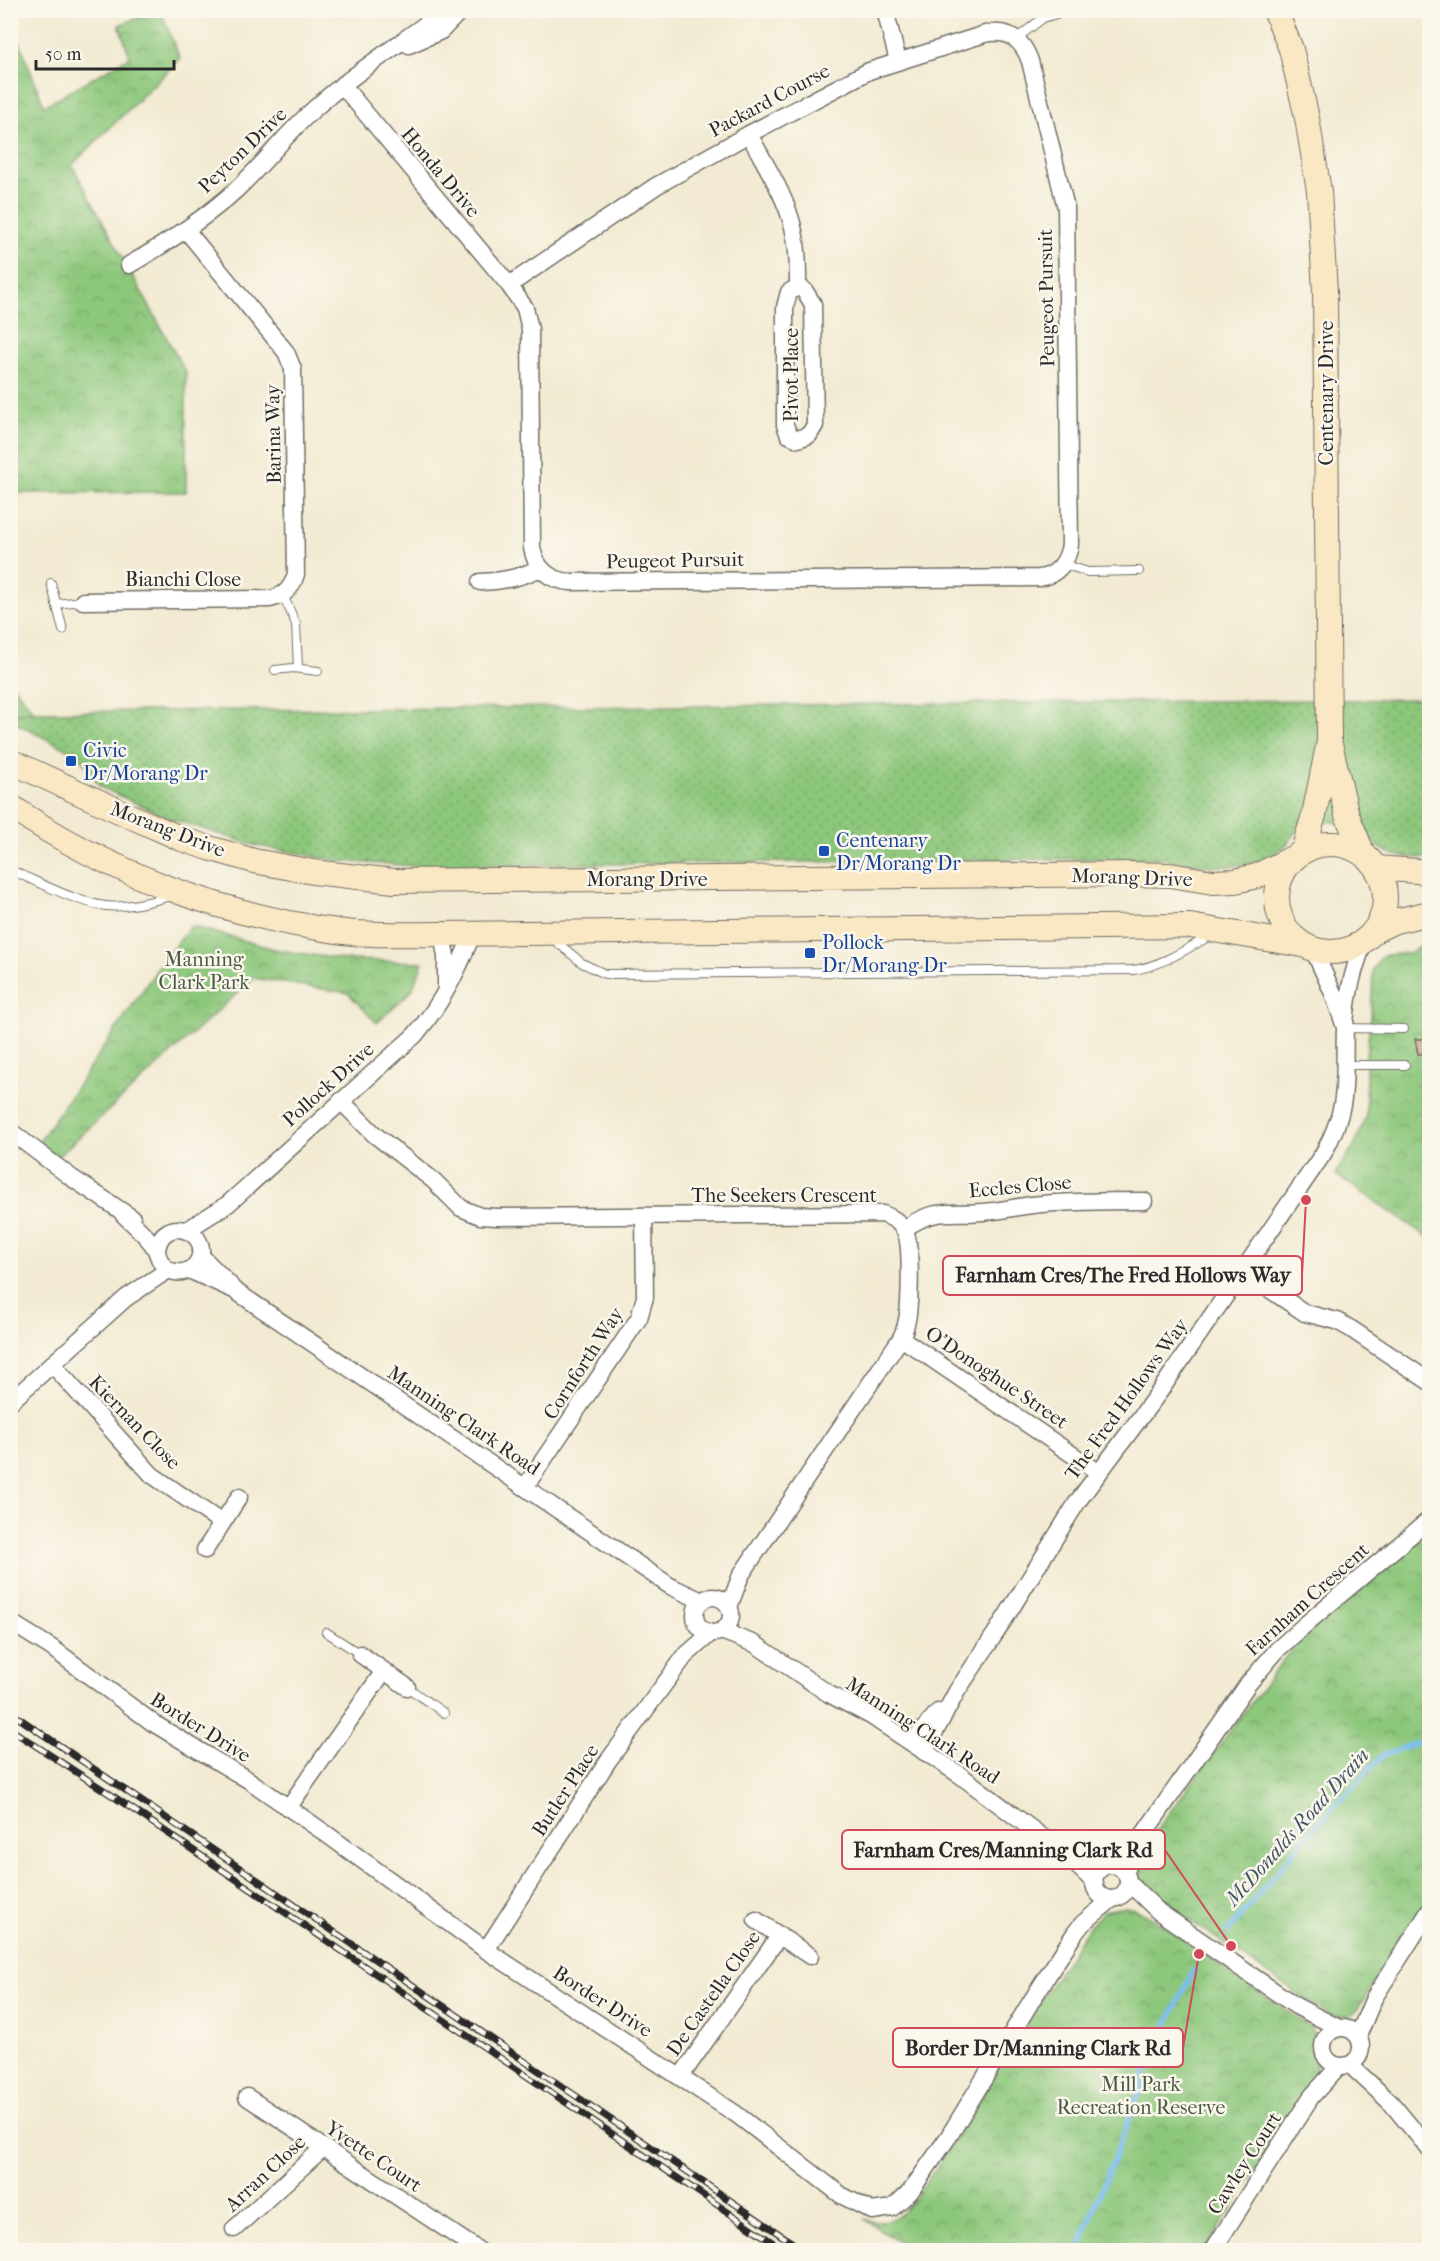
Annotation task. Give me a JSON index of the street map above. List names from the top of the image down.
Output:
{
  "streets": {
    "main road": ["Centenary Drive", "Morang Drive"],
    "street": [
      "Packard Course",
      "Peyton Drive",
      "Honda Drive",
      "Peugeot Pursuit",
      "Pivot Place",
      "Barina Way",
      "Bianchi Close",
      "Pollock Drive",
      "Eccles Close",
      "The Seekers Crescent",
      "Cornforth Way",
      "O'Donoghue Street",
      "The Fred Hollows Way",
      "Manning Clark Road",
      "Kiernan Close",
      "Farnham Crescent",
      "Border Drive",
      "Butler Place",
      "De Castella Close",
      "Yvette Court",
      "Cawley Court",
      "Arran Close"
    ]
  },
  "crossings": [
    ["Packard Course", "Honda Drive"],
    ["Packard Course", "Peugeot Pursuit"],
    ["Peyton Drive", "Honda Drive"],
    ["Peyton Drive", "Barina Way"],
    ["Centenary Drive", "Morang Drive"],
    ["Centenary Drive", "The Fred Hollows Way"],
    ["Barina Way", "Bianchi Close"],
    ["Morang Drive", "The Fred Hollows Way"],
    ["Pollock Drive", "The Seekers Crescent"],
    ["Pollock Drive", "Manning Clark Road"],
    ["Eccles Close", "The Seekers Crescent"],
    ["The Seekers Crescent", "Cornforth Way"],
    ["Cornforth Way", "Manning Clark Road"],
    ["O'Donoghue Street", "The Fred Hollows Way"],
    ["The Fred Hollows Way", "Manning Clark Road"],
    ["Manning Clark Road", "Farnham Crescent"],
    ["Manning Clark Road", "Border Drive"],
    ["Manning Clark Road", "Butler Place"],
    ["Farnham Crescent", "Border Drive"],
    ["Border Drive", "Butler Place"],
    ["Border Drive", "De Castella Close"],
    ["Yvette Court", "Arran Close"]
  ],
  "water": ["McDonalds Road Drain"],
  "parks": ["Manning Clark Park", "Mill Park Recreation Reserve"],
  "places": {
    "transit": ["Civic Dr/Morang Dr", "Centenary Dr/Morang Dr", "Pollock Dr/Morang Dr"],
    "other": ["Farnham Cres/The Fred Hollows Way", "Farnham Cres/Manning Clark Rd", "Border Dr/Manning Clark Rd"]
  },
  "scale_bar": "50 m"
}
